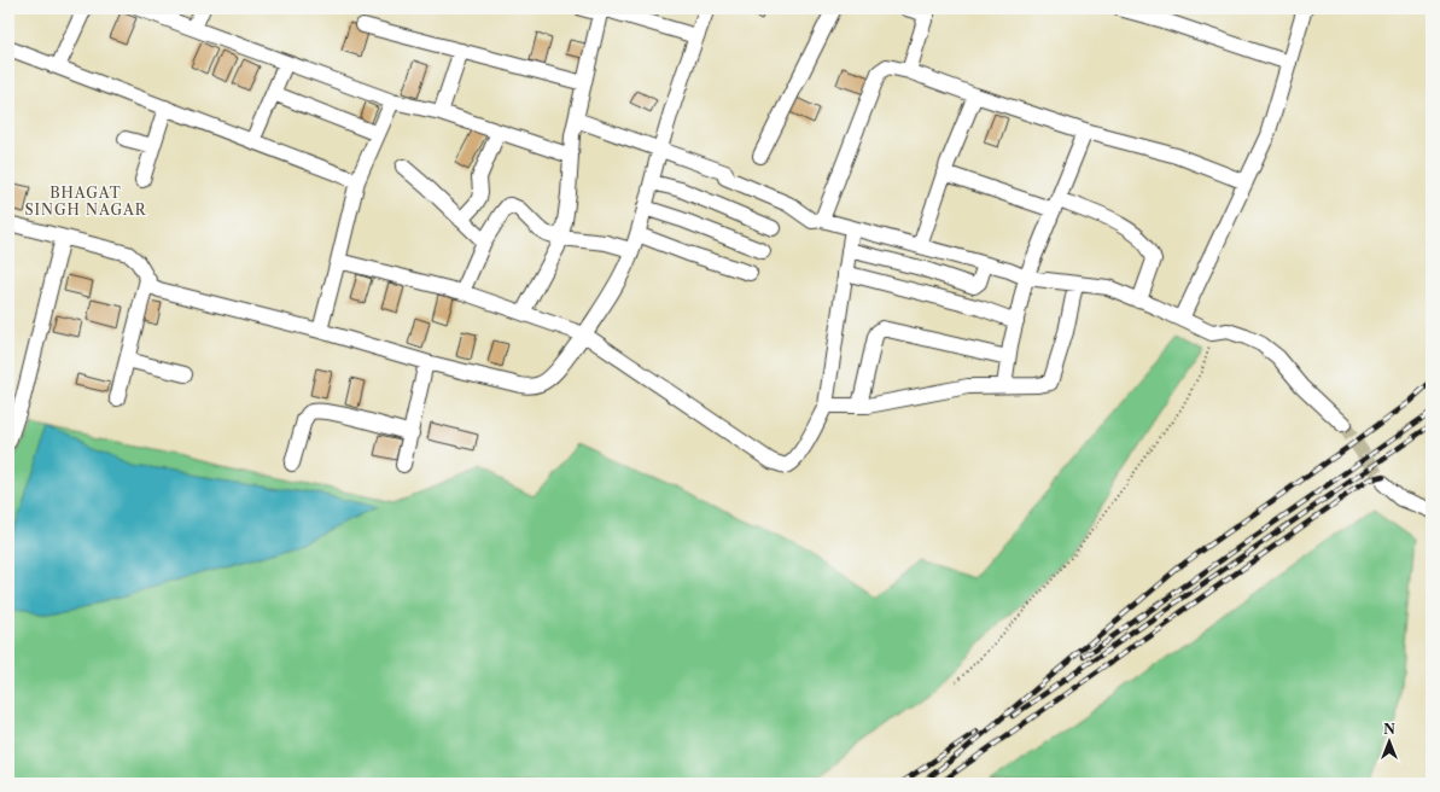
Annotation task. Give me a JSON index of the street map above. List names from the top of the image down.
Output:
{
  "districts": ["BHAGAT SINGH NAGAR"],
  "north": "top"
}
